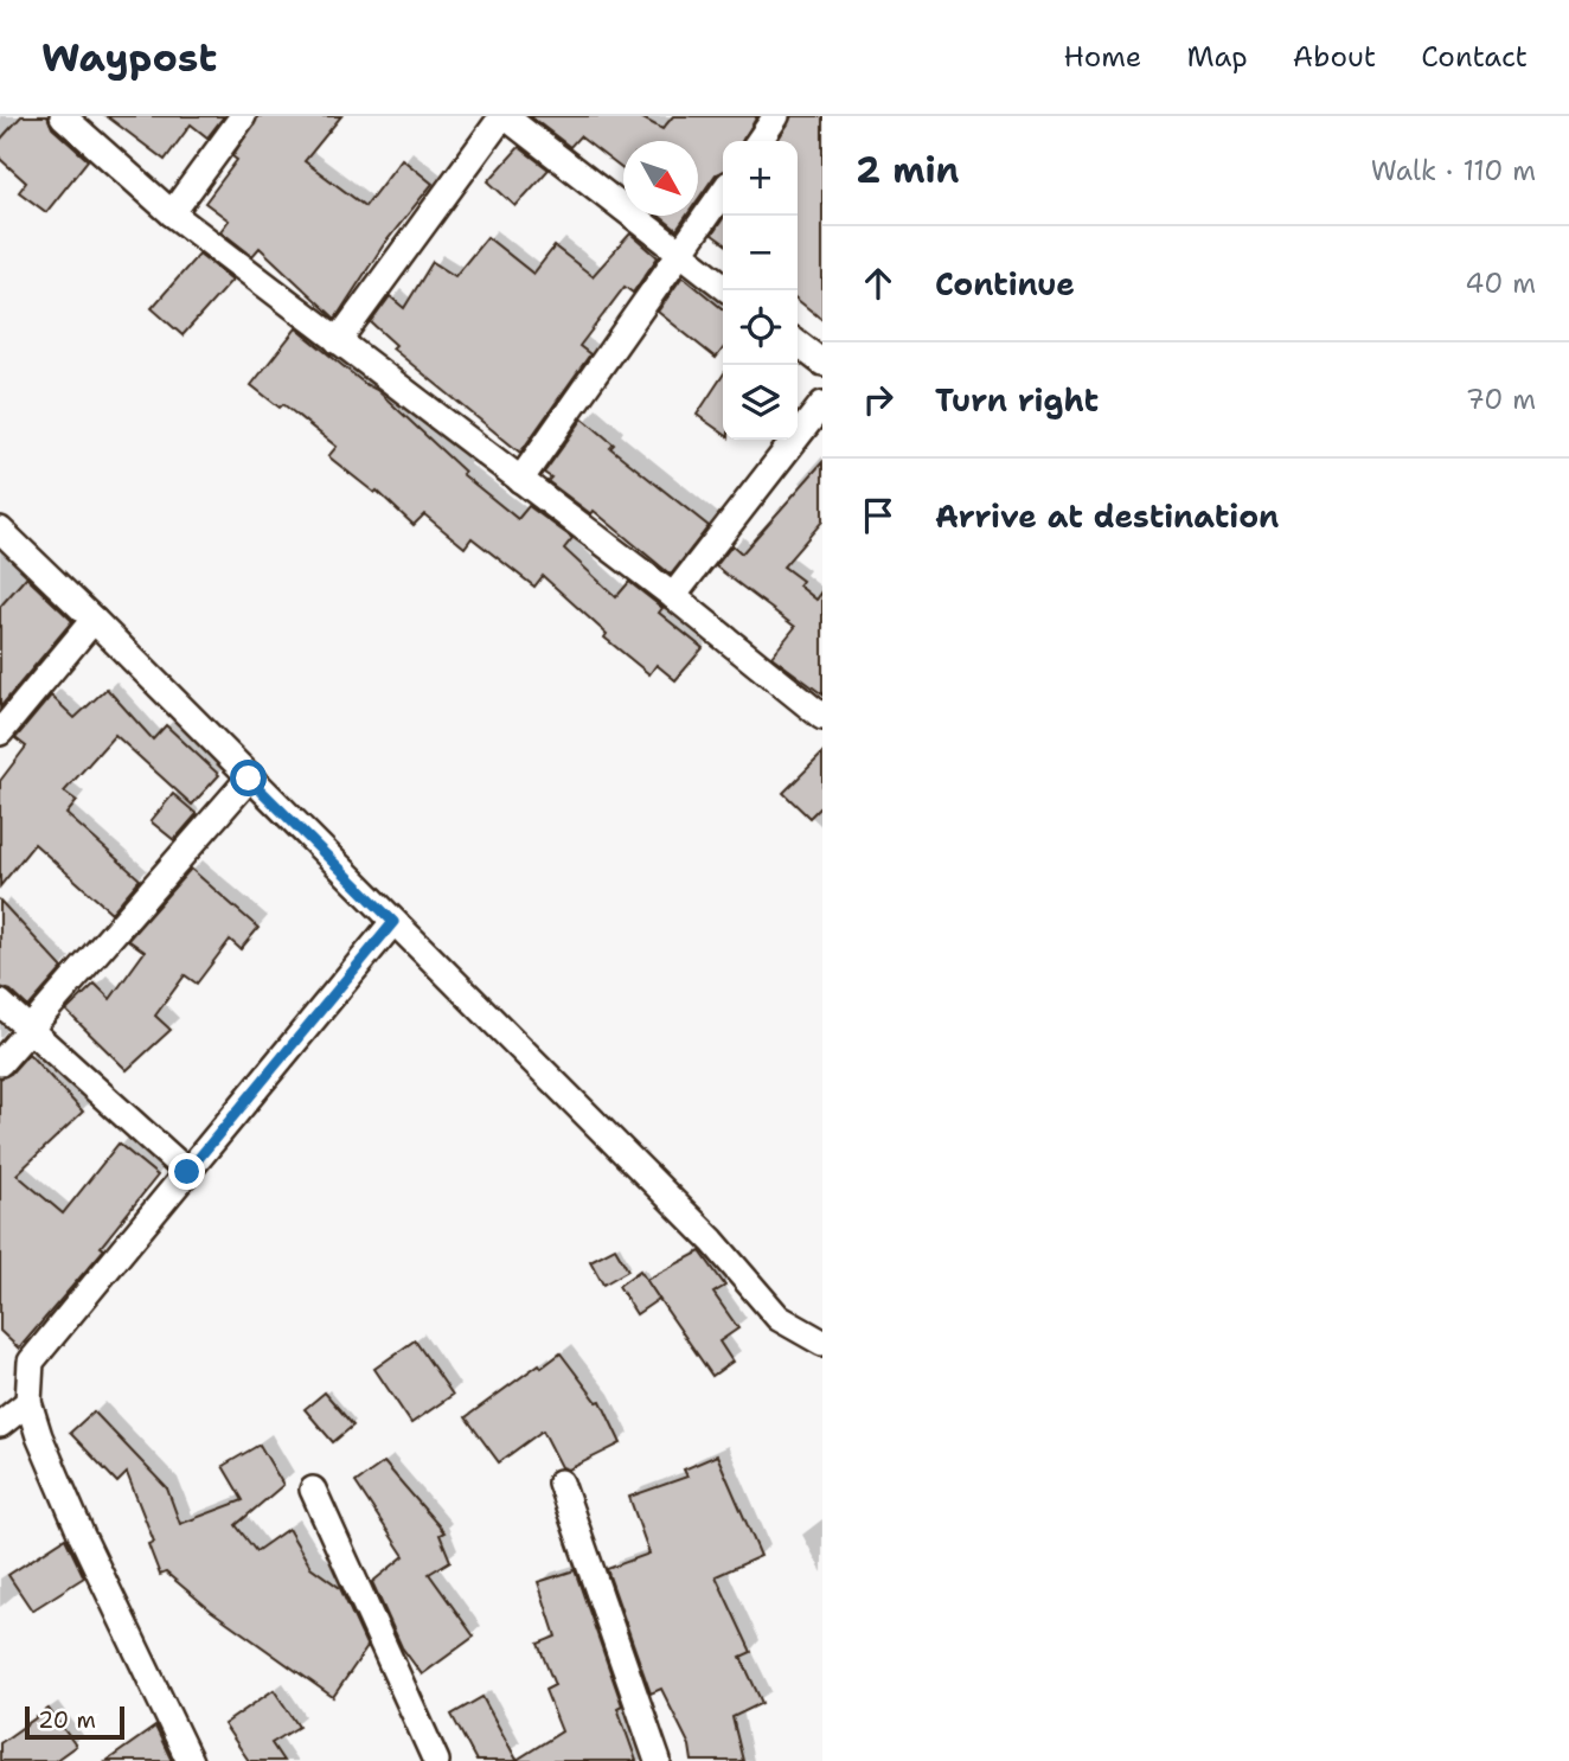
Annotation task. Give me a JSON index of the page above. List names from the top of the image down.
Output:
{
  "scale_bar": "20 m",
  "north": "bottom right",
  "page": {
    "header": "Waypost",
    "nav": [
      "Home",
      "Map",
      "About",
      "Contact"
    ],
    "heading": ["2 min", "Walk · 110 m"],
    "map_buttons": ["+", "−"],
    "list": [
      ["Continue", "40 m"],
      ["Turn right", "70 m"],
      "Arrive at destination"
    ],
    "scale": "20 m"
  }
}
